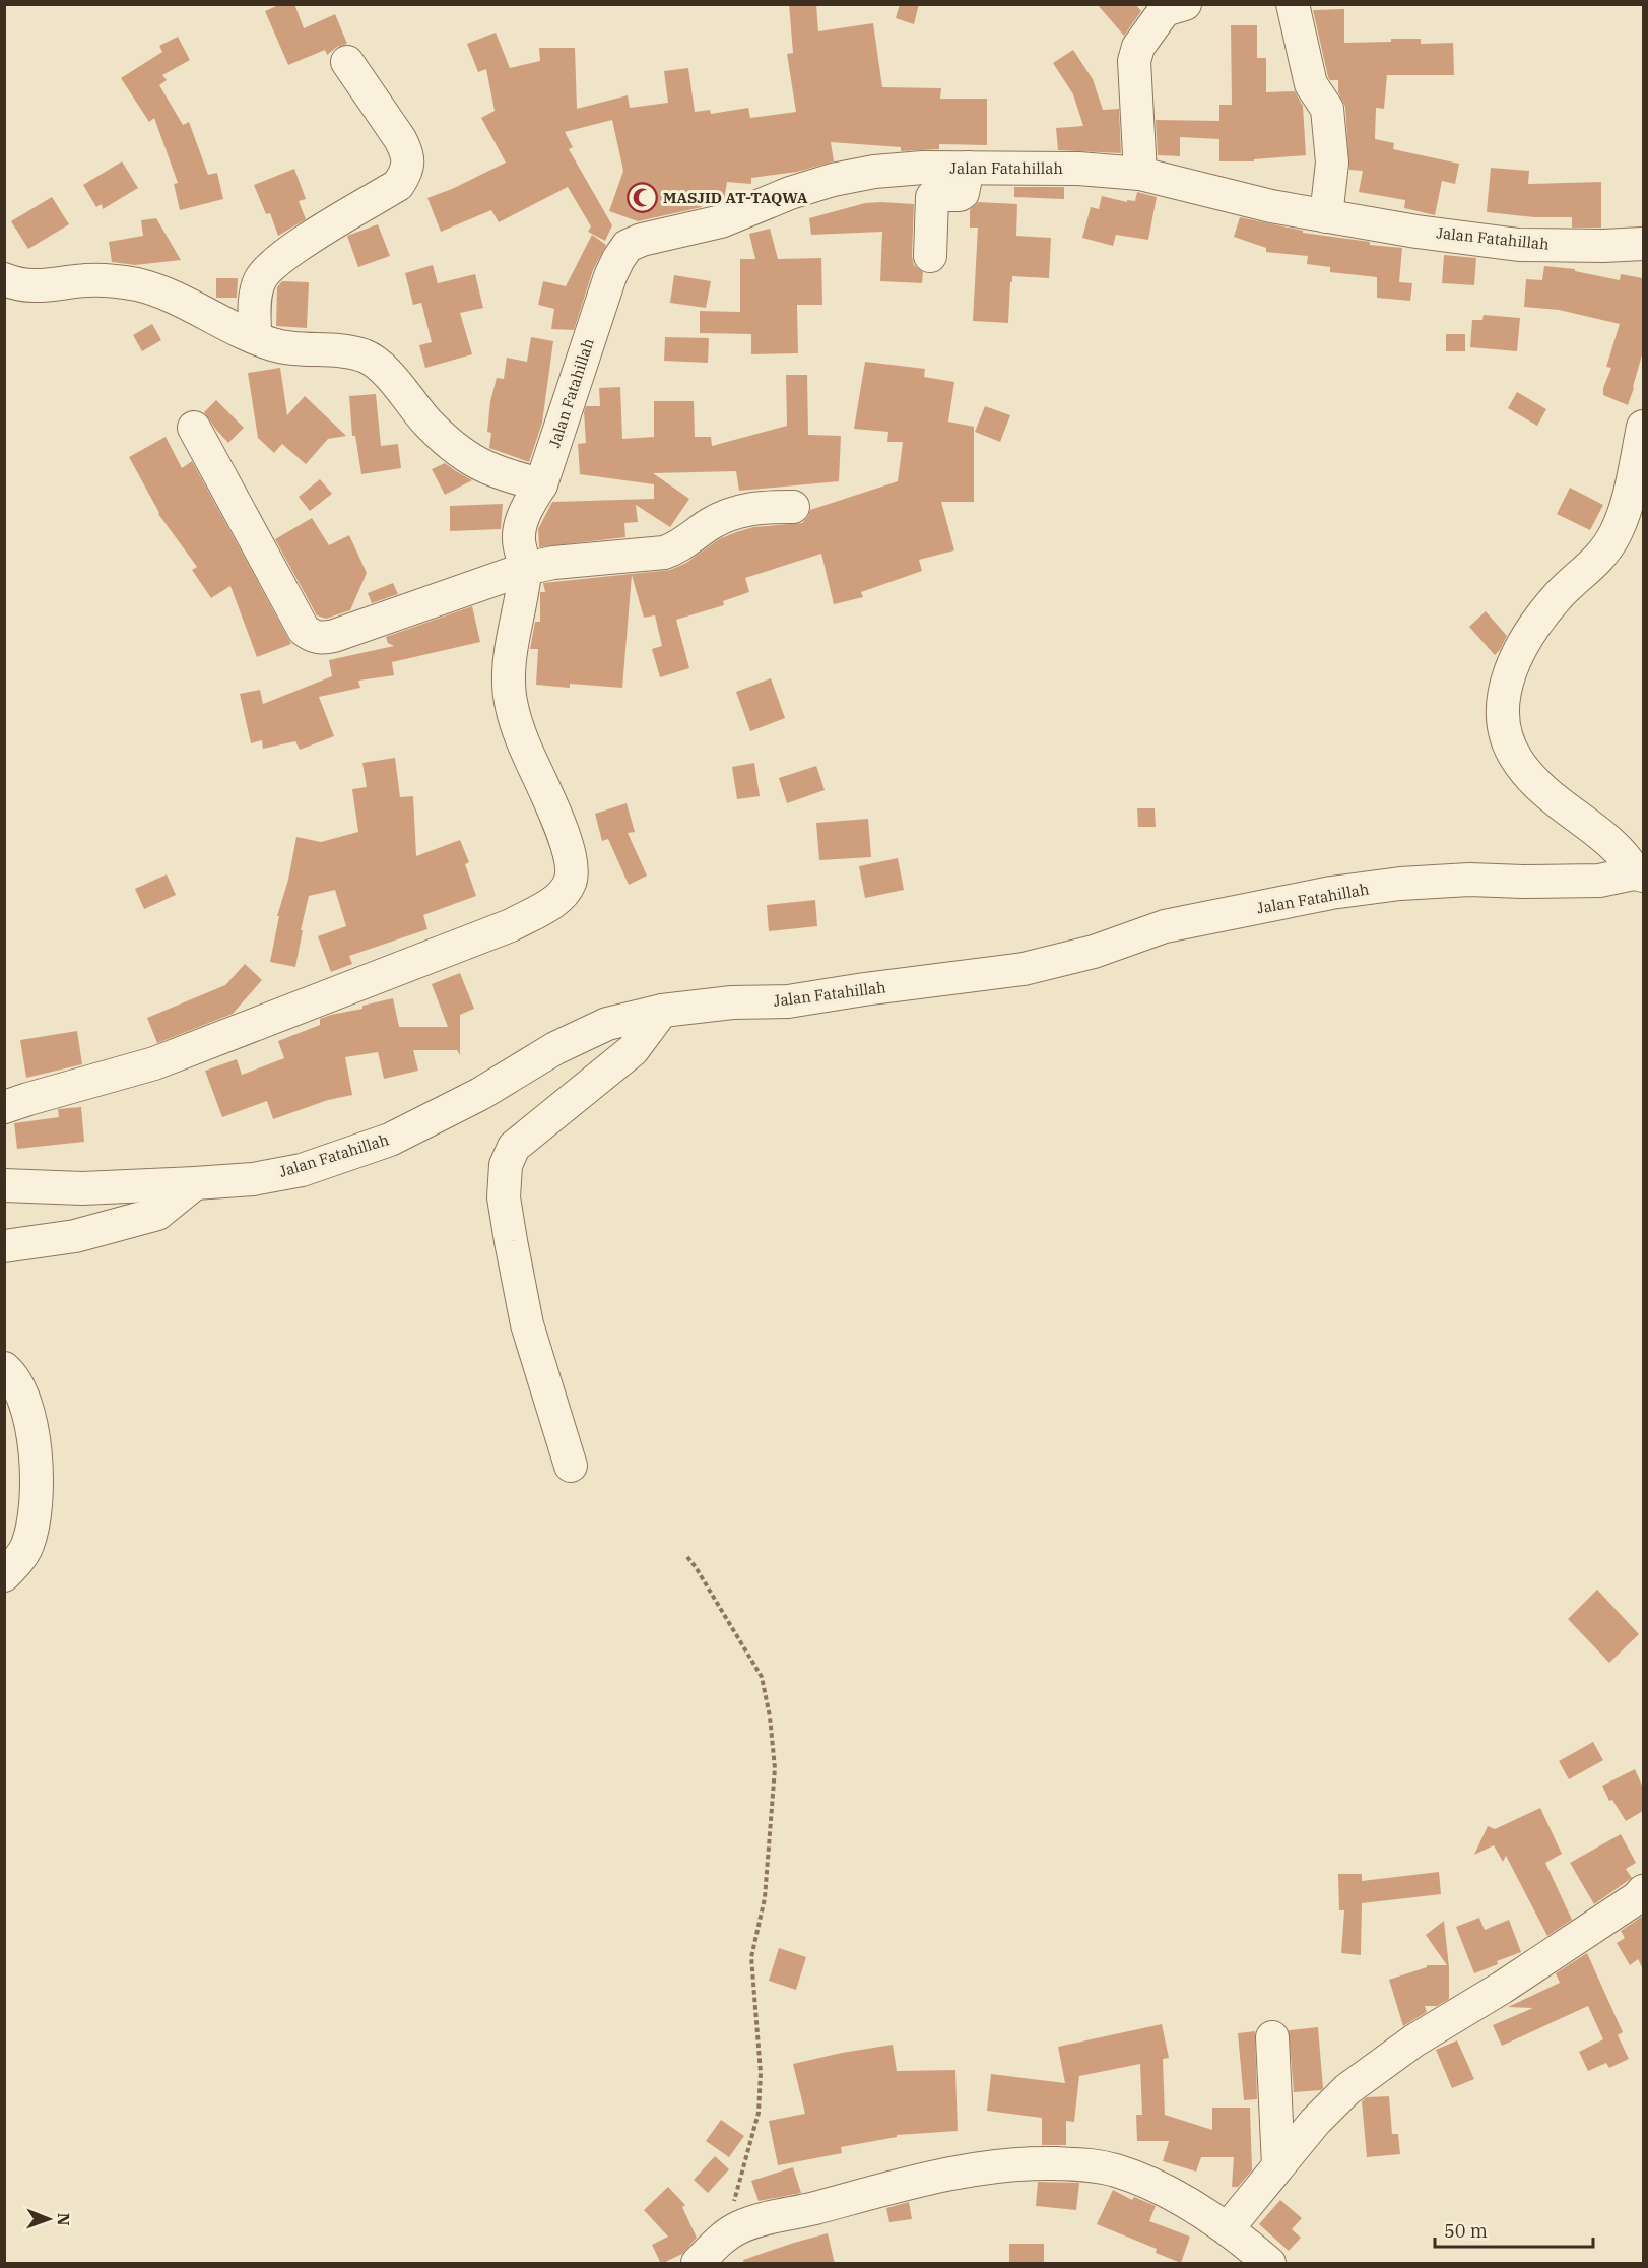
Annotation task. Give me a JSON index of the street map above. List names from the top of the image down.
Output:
{
  "streets": {
    "street": ["Jalan Fatahillah"]
  },
  "places": {
    "mosque": ["MASJID AT-TAQWA"]
  },
  "scale_bar": "50 m",
  "north": "right"
}
